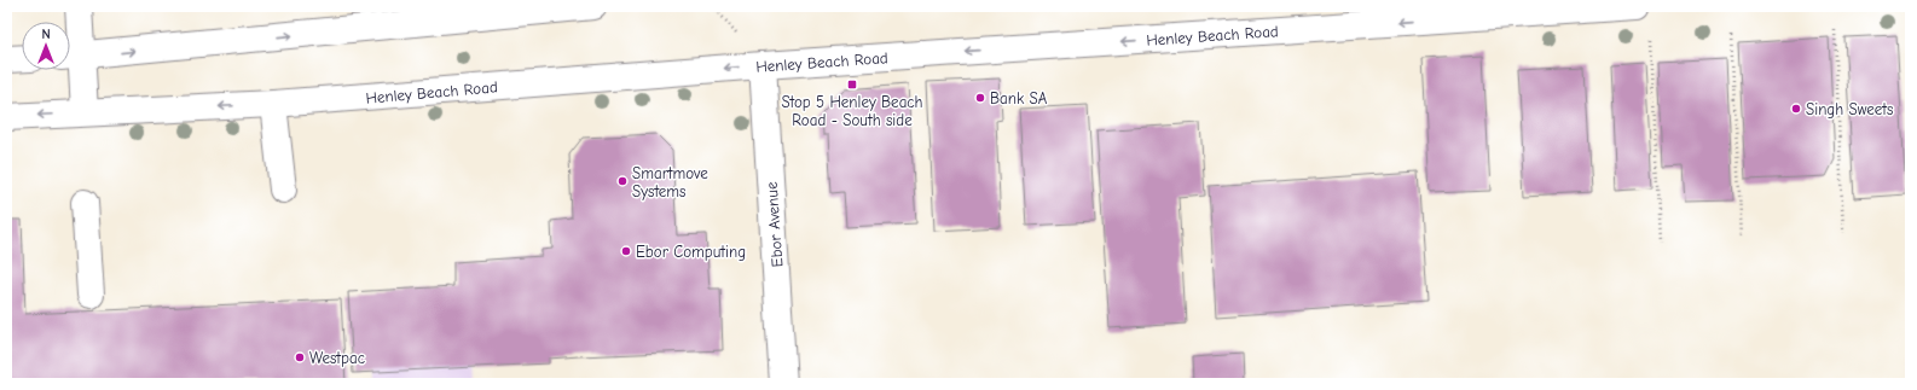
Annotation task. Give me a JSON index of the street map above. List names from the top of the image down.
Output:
{
  "streets": {
    "main road": ["Henley Beach Road", "Ebor Avenue"]
  },
  "crossings": [
    ["Henley Beach Road", "Ebor Avenue"]
  ],
  "places": {
    "transit": ["Stop 5 Henley Beach Road - South side"],
    "other": [
      "Bank SA",
      "Singh Sweets",
      "Smartmove Systems",
      "Ebor Computing",
      "Westpac"
    ]
  },
  "north": "top"
}
